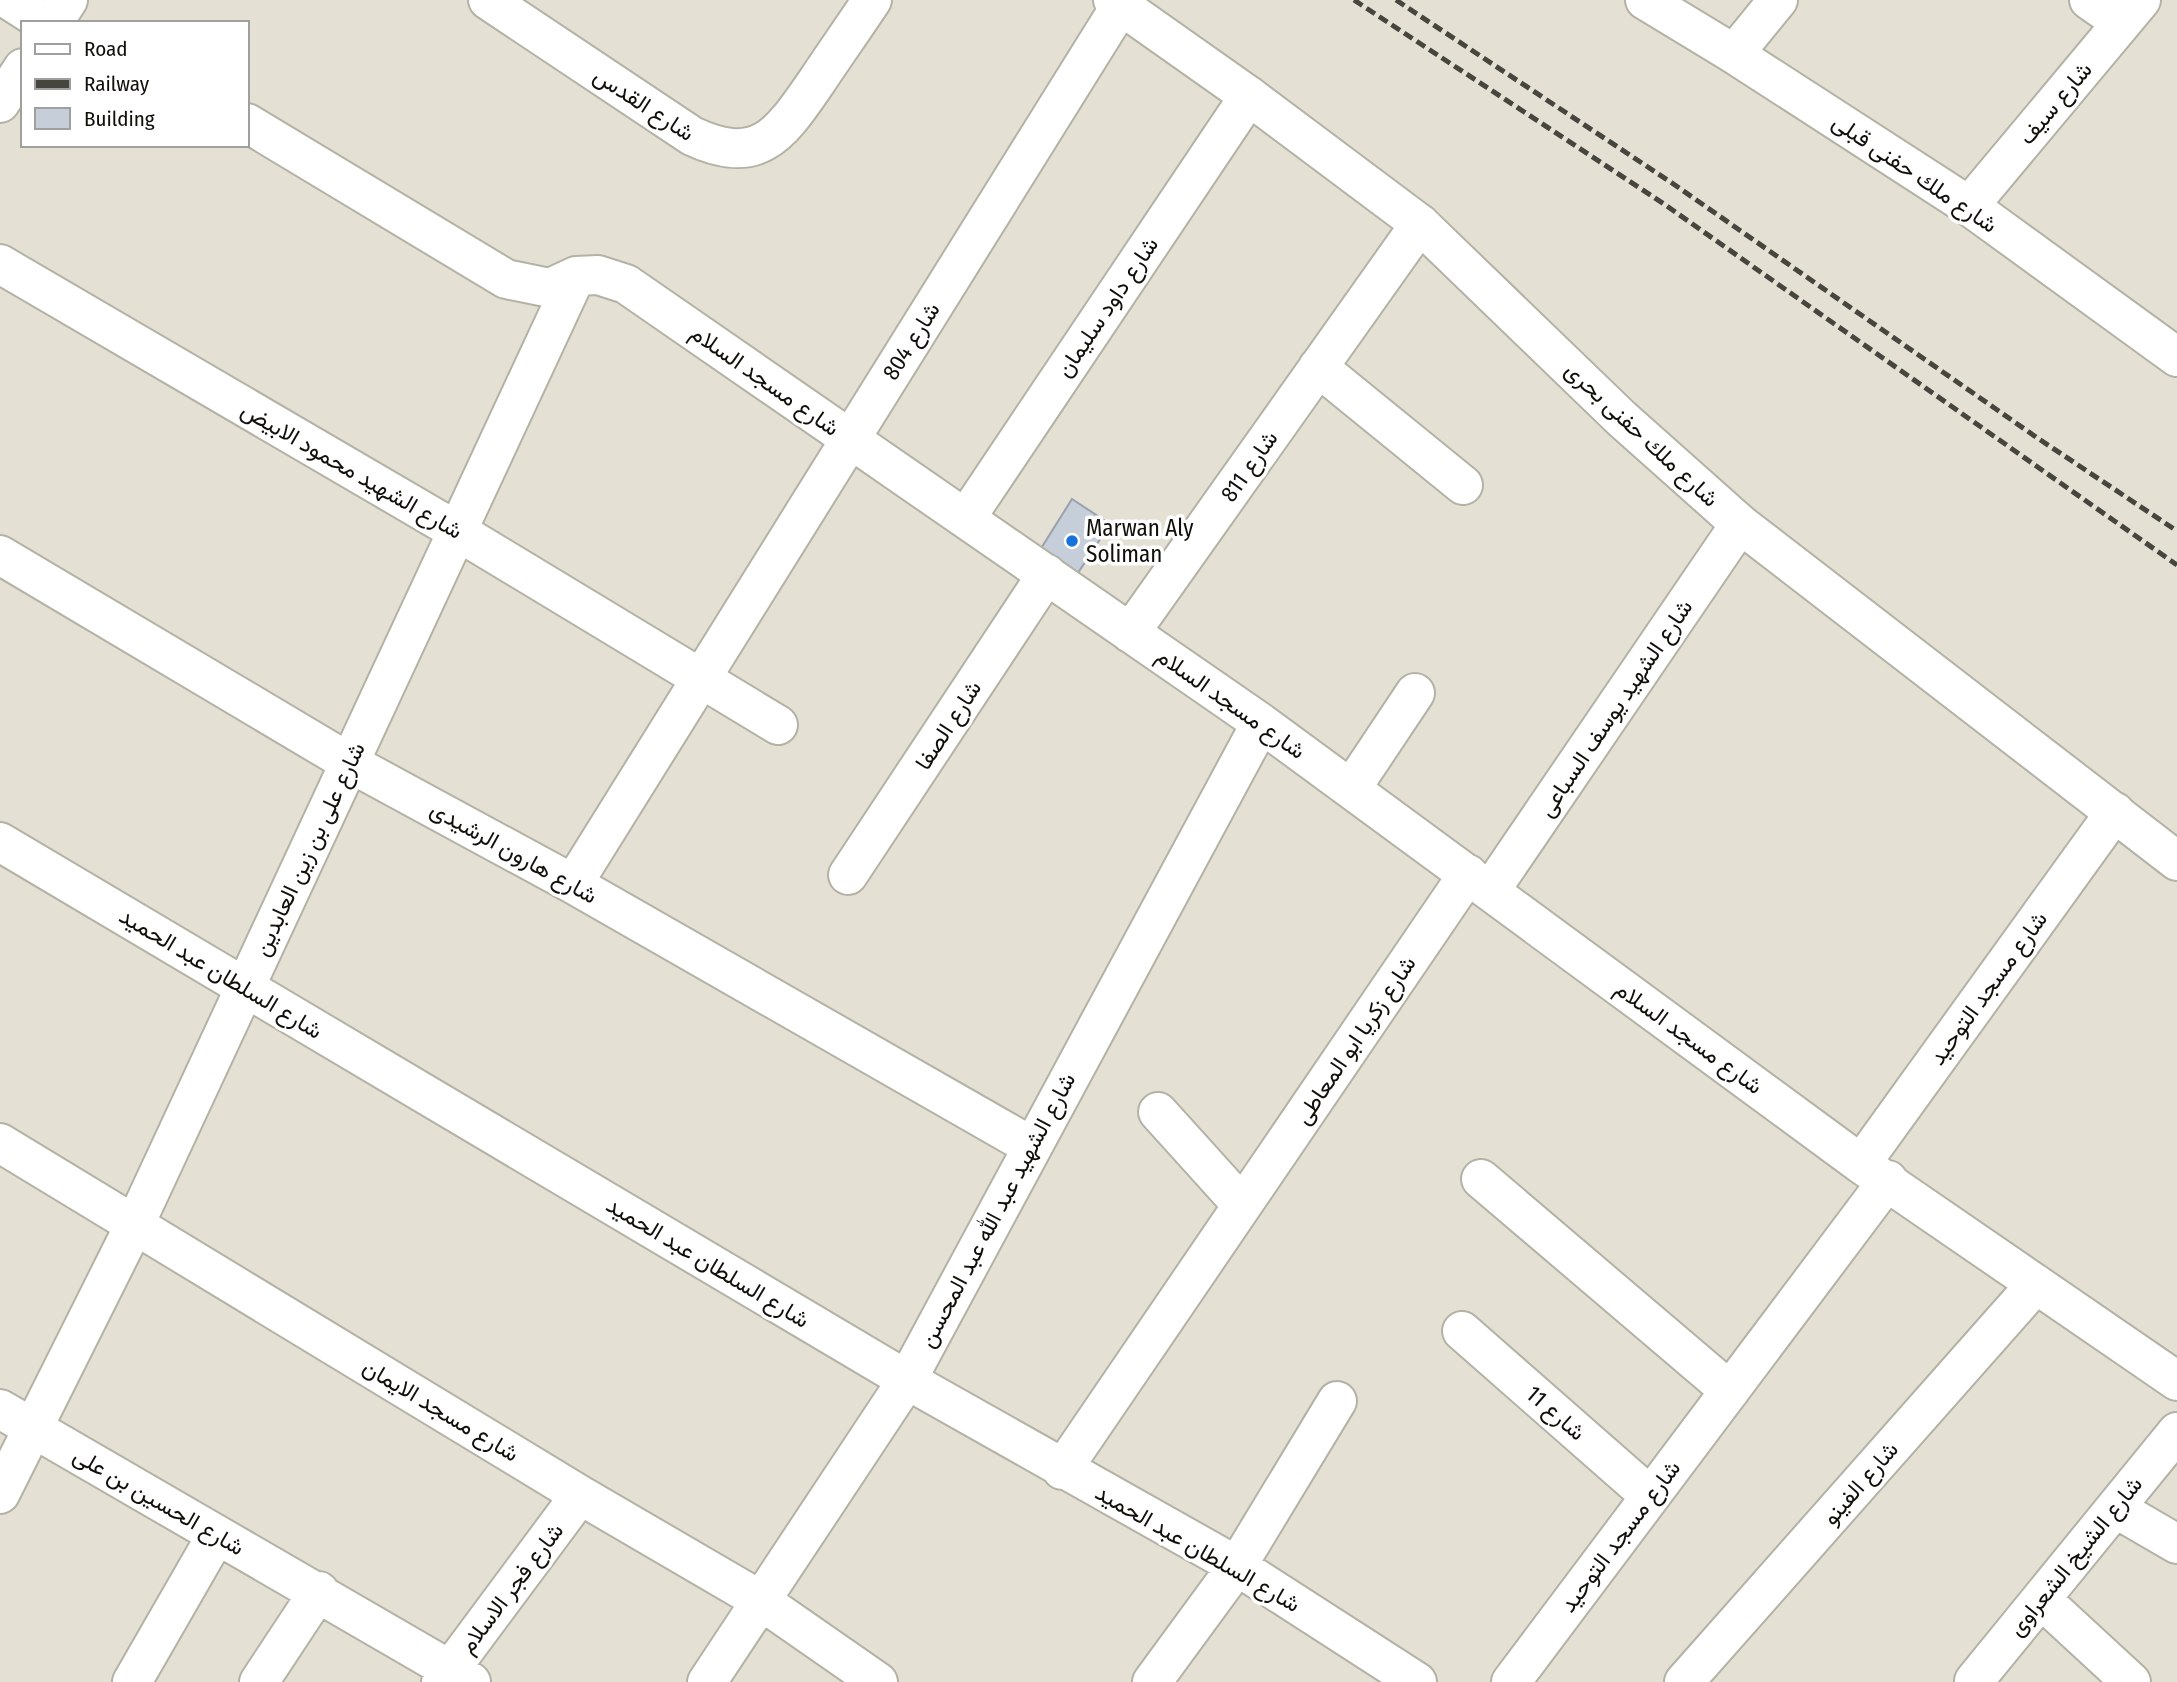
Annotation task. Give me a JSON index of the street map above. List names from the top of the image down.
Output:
{
  "streets": {
    "street": [
      "شارع سيف",
      "شارع القدس",
      "شارع ملك حفنى قبلى",
      "شارع داود سليمان",
      "شارع 804",
      "شارع مسجد السلام",
      "شارع ملك حفنى بحرى",
      "شارع 811",
      "شارع الشهيد محمود الابيض",
      "شارع الشهيد يوسف السباعى",
      "شارع الصفا",
      "شارع على بن زين العابدين",
      "شارع هارون الرشيدى",
      "شارع السلطان عبد الحميد",
      "شارع مسجد التوحيد",
      "شارع زكريا ابو المعاطى",
      "شارع الشهيد عبد الله عبد المحسن",
      "شارع مسجد الايمان",
      "شارع 11",
      "شارع الفينو",
      "شارع الحسين بن على",
      "شارع الشيخ الشعراوى",
      "شارع فجر الاسلام"
    ]
  },
  "crossings": [
    ["شارع سيف", "شارع ملك حفنى قبلى"],
    ["شارع داود سليمان", "شارع مسجد السلام"],
    ["شارع داود سليمان", "شارع ملك حفنى بحرى"],
    ["شارع 804", "شارع مسجد السلام"],
    ["شارع 804", "شارع ملك حفنى بحرى"],
    ["شارع 804", "شارع الشهيد محمود الابيض"],
    ["شارع 804", "شارع هارون الرشيدى"],
    ["شارع مسجد السلام", "شارع 811"],
    ["شارع مسجد السلام", "شارع الشهيد يوسف السباعى"],
    ["شارع مسجد السلام", "شارع الصفا"],
    ["شارع مسجد السلام", "شارع على بن زين العابدين"],
    ["شارع مسجد السلام", "شارع مسجد التوحيد"],
    ["شارع مسجد السلام", "شارع زكريا ابو المعاطى"],
    ["شارع مسجد السلام", "شارع الشهيد عبد الله عبد المحسن"],
    ["شارع مسجد السلام", "شارع الفينو"],
    ["شارع ملك حفنى بحرى", "شارع 811"],
    ["شارع ملك حفنى بحرى", "شارع الشهيد يوسف السباعى"],
    ["شارع ملك حفنى بحرى", "شارع مسجد التوحيد"],
    ["شارع الشهيد محمود الابيض", "شارع على بن زين العابدين"],
    ["شارع الشهيد يوسف السباعى", "شارع زكريا ابو المعاطى"],
    ["شارع على بن زين العابدين", "شارع هارون الرشيدى"],
    ["شارع على بن زين العابدين", "شارع السلطان عبد الحميد"],
    ["شارع على بن زين العابدين", "شارع مسجد الايمان"],
    ["شارع على بن زين العابدين", "شارع الحسين بن على"],
    ["شارع هارون الرشيدى", "شارع الشهيد عبد الله عبد المحسن"],
    ["شارع السلطان عبد الحميد", "شارع زكريا ابو المعاطى"],
    ["شارع السلطان عبد الحميد", "شارع الشهيد عبد الله عبد المحسن"],
    ["شارع مسجد التوحيد", "شارع 11"],
    ["شارع الشهيد عبد الله عبد المحسن", "شارع مسجد الايمان"],
    ["شارع مسجد الايمان", "شارع فجر الاسلام"],
    ["شارع الحسين بن على", "شارع فجر الاسلام"]
  ],
  "places": ["Marwan Aly Soliman"],
  "legend": ["Road", "Railway", "Building"]
}
